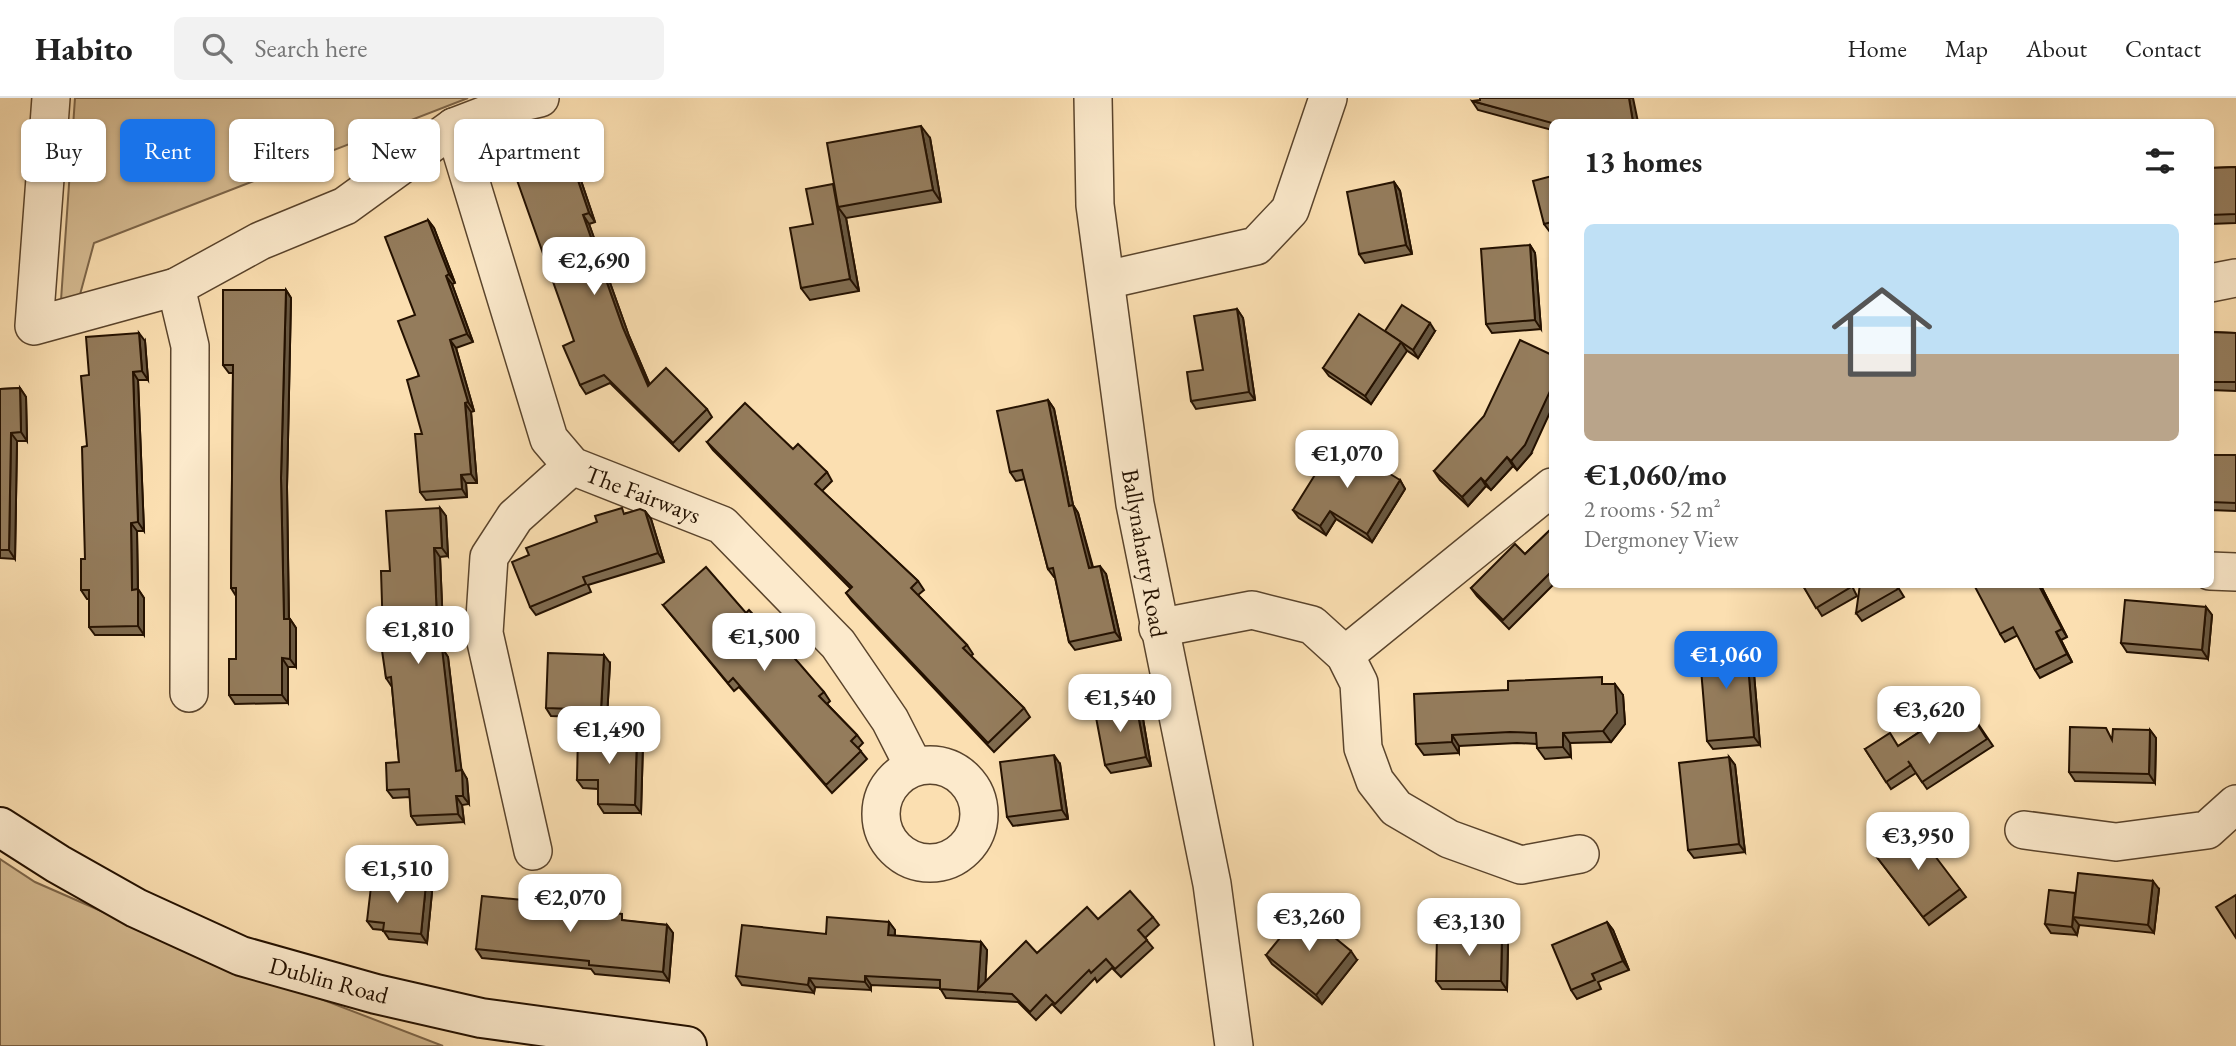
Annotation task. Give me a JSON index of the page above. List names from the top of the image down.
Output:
{
  "streets": {
    "street": ["The Fairways", "Ballynahatty Road", "Dublin Road"]
  },
  "page": {
    "header": "Habito",
    "search": "Search here",
    "nav": [
      "Home",
      "Map",
      "About",
      "Contact"
    ],
    "chip": [
      "Buy",
      "Rent",
      "Filters",
      "New",
      "Apartment"
    ],
    "heading": "13 homes",
    "list": [
      {
        "name": "€1,060/mo",
        "note": "2 rooms · 52 m² · Dergmoney View"
      }
    ],
    "price": [
      "€2,690",
      "€1,070",
      "€1,810",
      "€1,500",
      "€1,060",
      "€1,540",
      "€3,620",
      "€1,490",
      "€3,950",
      "€1,510",
      "€2,070",
      "€3,260",
      "€3,130"
    ]
  }
}
